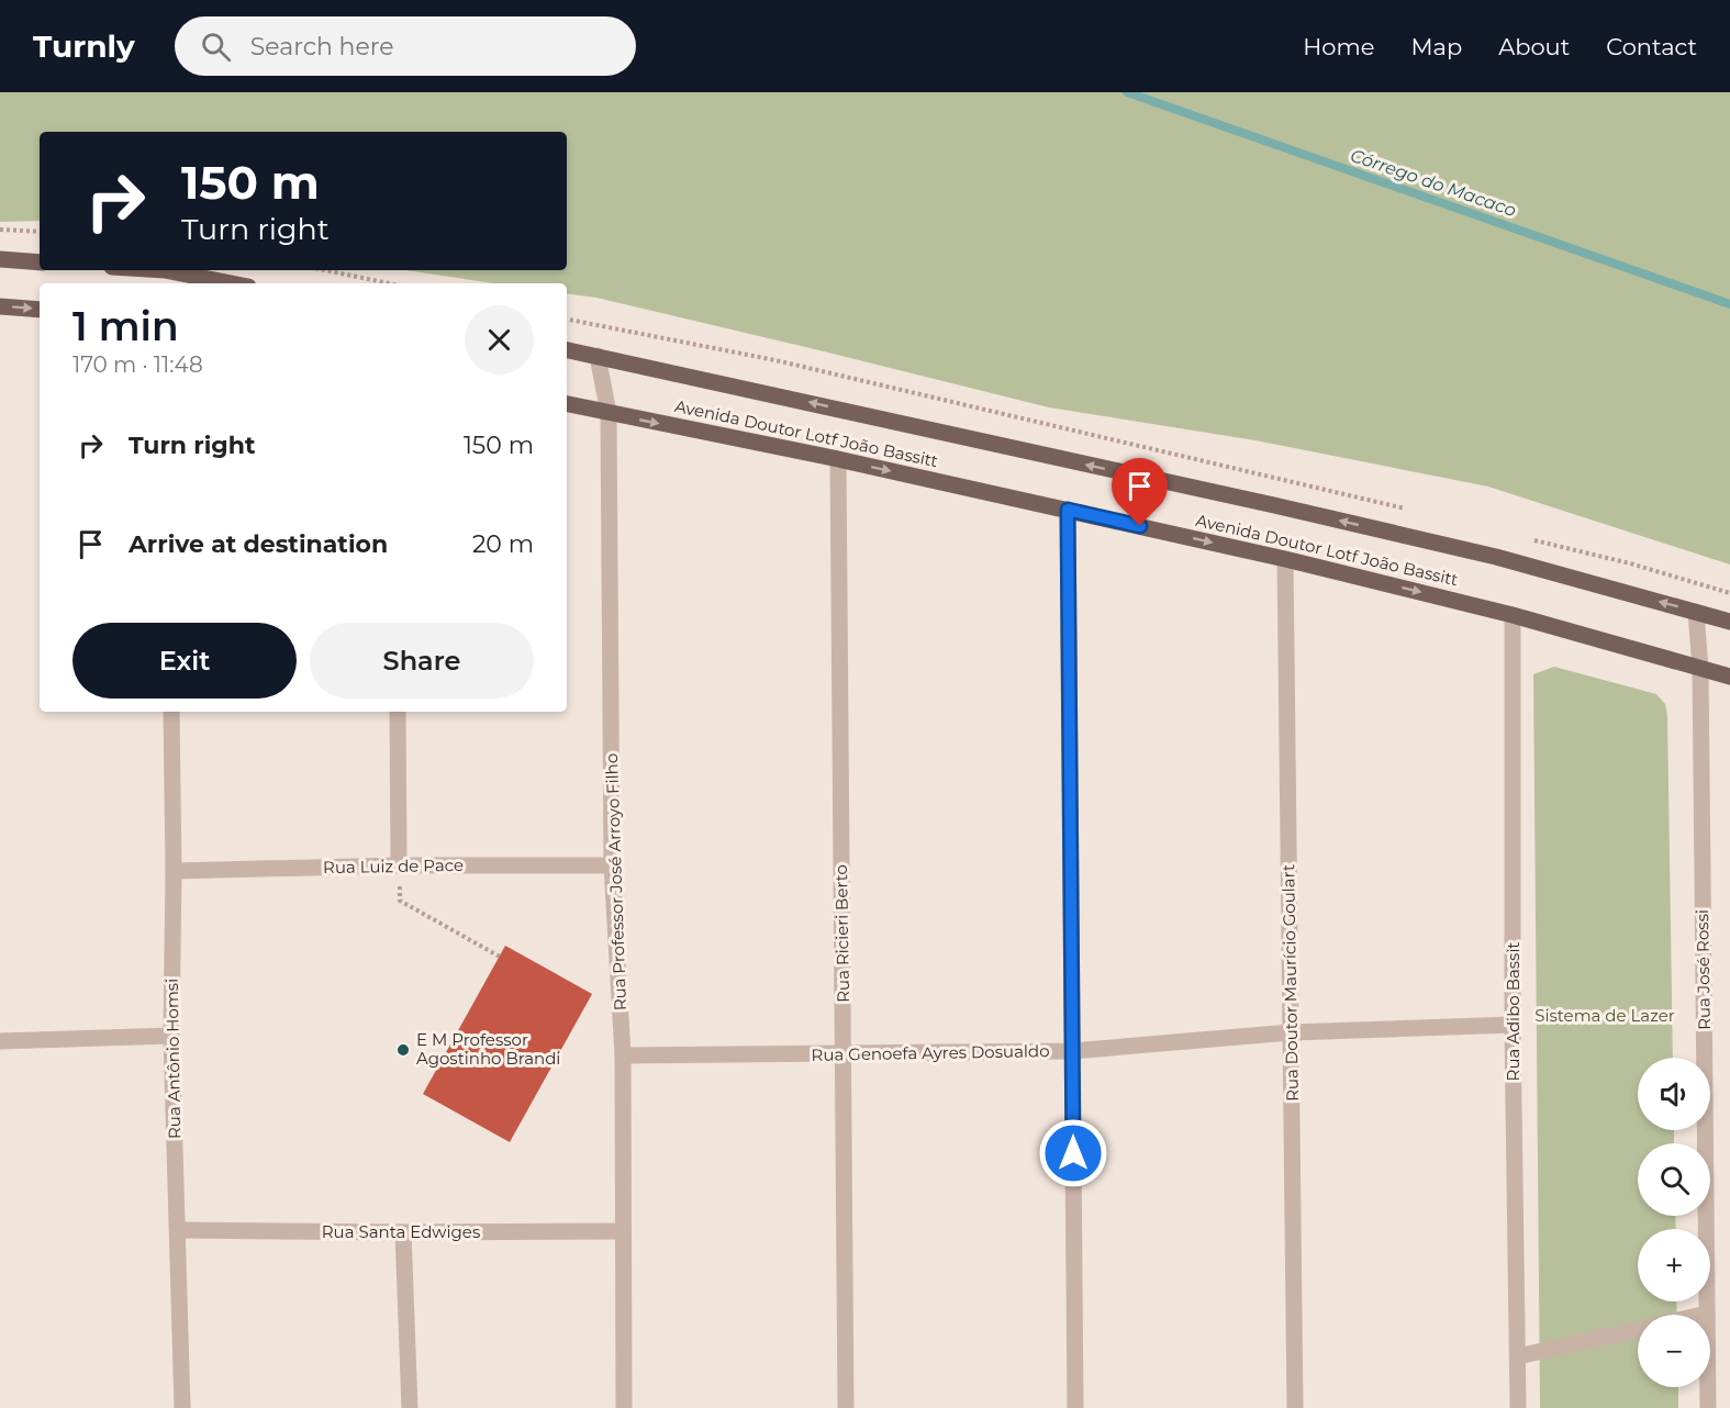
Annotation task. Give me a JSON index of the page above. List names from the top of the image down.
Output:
{
  "streets": {
    "main road": ["Avenida Doutor Lotf João Bassitt"],
    "street": [
      "Rua Luiz de Pace",
      "Rua Professor José Arroyo Filho",
      "Rua Ricieri Berto",
      "Rua José Rossi",
      "Rua Doutor Maurício Goulart",
      "Rua Adibo Bassit",
      "Rua Genoefa Ayres Dosualdo",
      "Rua Antônio Homsi",
      "Rua Santa Edwiges"
    ]
  },
  "crossings": [
    ["Avenida Doutor Lotf João Bassitt", "Rua Professor José Arroyo Filho"],
    ["Avenida Doutor Lotf João Bassitt", "Rua Ricieri Berto"],
    ["Avenida Doutor Lotf João Bassitt", "Rua José Rossi"],
    ["Avenida Doutor Lotf João Bassitt", "Rua Doutor Maurício Goulart"],
    ["Avenida Doutor Lotf João Bassitt", "Rua Adibo Bassit"],
    ["Rua Luiz de Pace", "Rua Professor José Arroyo Filho"],
    ["Rua Luiz de Pace", "Rua Antônio Homsi"],
    ["Rua Professor José Arroyo Filho", "Rua Genoefa Ayres Dosualdo"],
    ["Rua Professor José Arroyo Filho", "Rua Santa Edwiges"],
    ["Rua Ricieri Berto", "Rua Genoefa Ayres Dosualdo"],
    ["Rua Doutor Maurício Goulart", "Rua Genoefa Ayres Dosualdo"],
    ["Rua Adibo Bassit", "Rua Genoefa Ayres Dosualdo"],
    ["Rua Antônio Homsi", "Rua Santa Edwiges"]
  ],
  "water": ["Córrego do Macaco"],
  "parks": ["Sistema de Lazer"],
  "places": ["E M Professor Agostinho Brandi"],
  "page": {
    "header": "Turnly",
    "search": "Search here",
    "nav": [
      "Home",
      "Map",
      "About",
      "Contact"
    ],
    "turn": ["150 m", "Turn right"],
    "heading": ["1 min", "170 m · 11:48"],
    "list": [
      {
        "name": "Turn right",
        "value": "150 m"
      },
      {
        "name": "Arrive at destination",
        "value": "20 m"
      }
    ],
    "buttons": ["Exit", "Share"],
    "map_buttons": ["+", "−"]
  }
}
